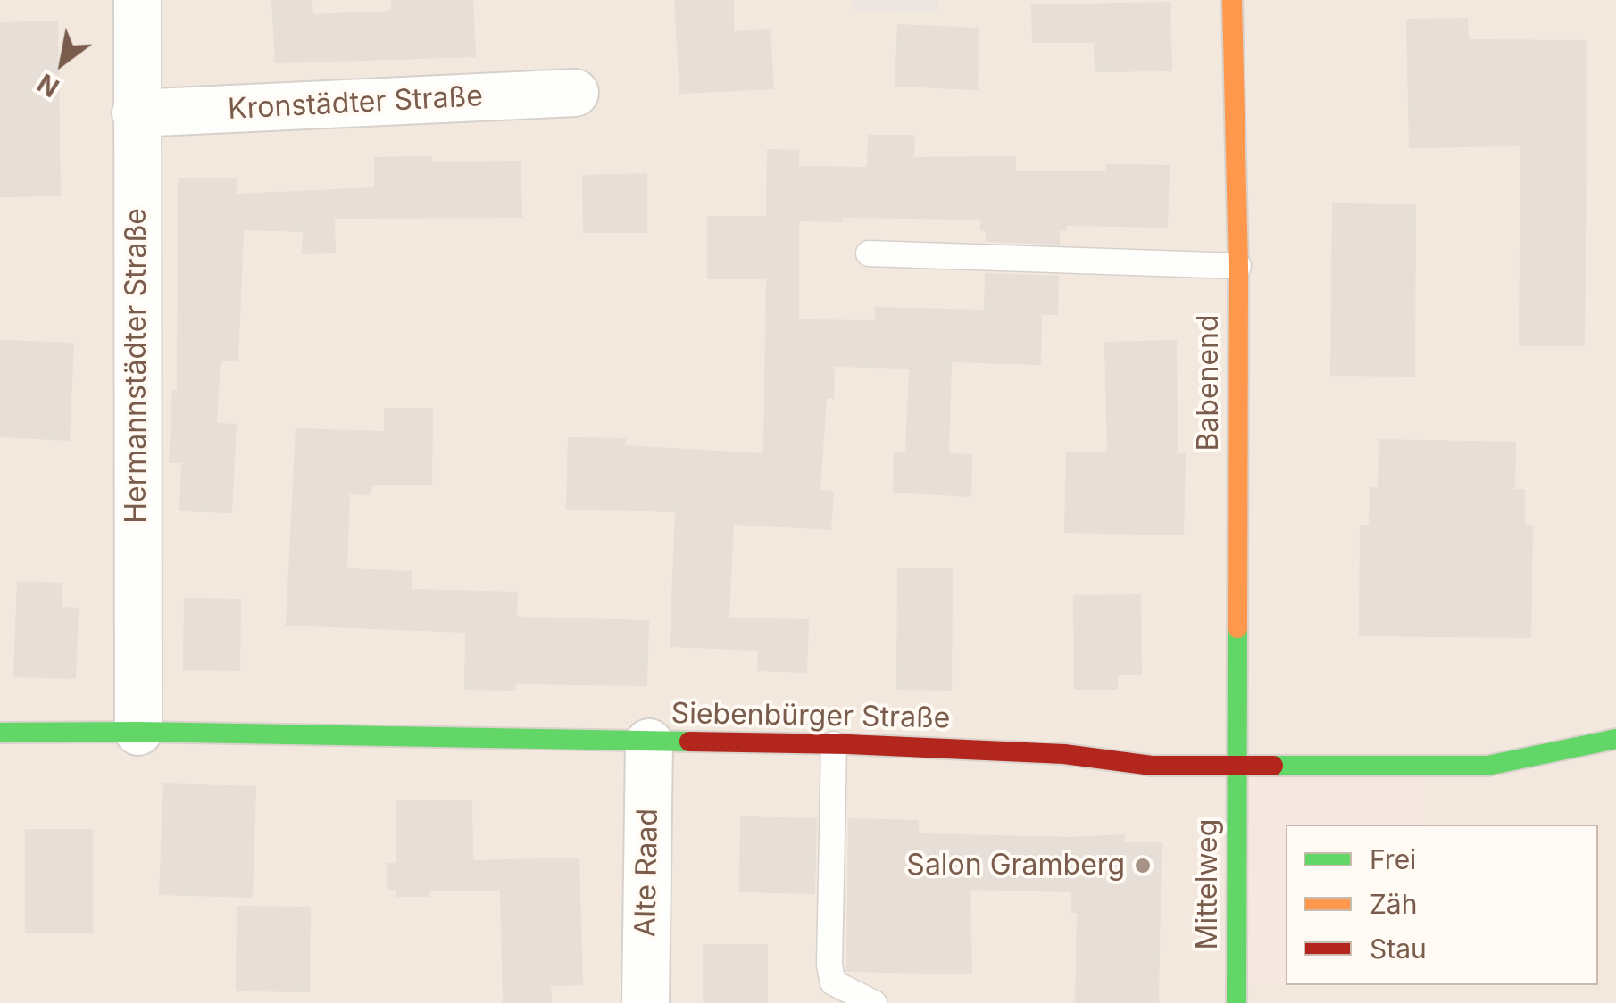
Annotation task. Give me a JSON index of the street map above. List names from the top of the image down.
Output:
{
  "streets": {
    "street": [
      "Kronstädter Straße",
      "Hermannstädter Straße",
      "Babenend",
      "Siebenbürger Straße",
      "Alte Raad",
      "Mittelweg"
    ]
  },
  "crossings": [
    ["Kronstädter Straße", "Hermannstädter Straße"],
    ["Hermannstädter Straße", "Siebenbürger Straße"],
    ["Babenend", "Siebenbürger Straße"],
    ["Babenend", "Mittelweg"],
    ["Siebenbürger Straße", "Alte Raad"],
    ["Siebenbürger Straße", "Mittelweg"]
  ],
  "places": ["Salon Gramberg"],
  "legend": ["Frei", "Zäh", "Stau"],
  "north": "bottom left"
}
